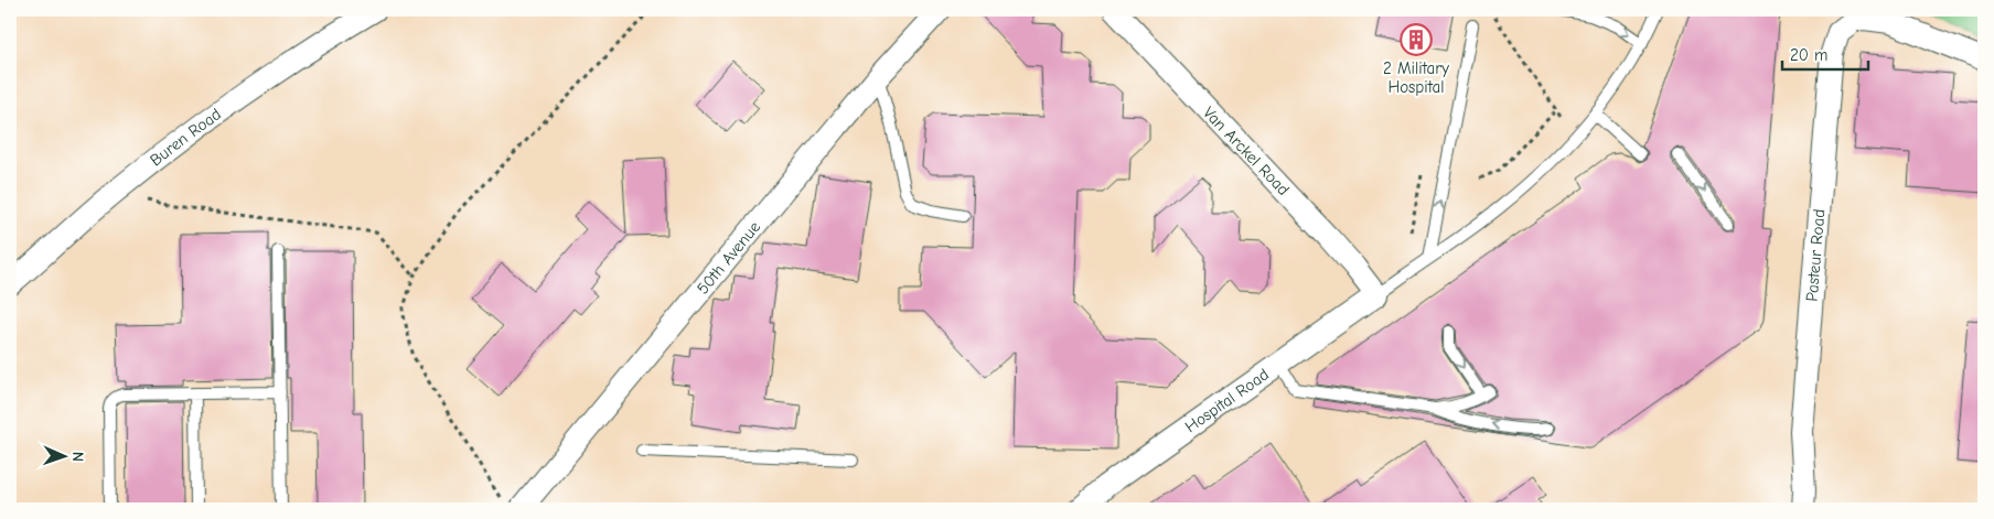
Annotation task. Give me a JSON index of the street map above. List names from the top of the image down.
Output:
{
  "streets": {
    "street": [
      "Buren Road",
      "Van Arckel Road",
      "Pasteur Road",
      "50th Avenue",
      "Hospital Road"
    ]
  },
  "crossings": [
    ["Van Arckel Road", "Hospital Road"]
  ],
  "places": {
    "building": ["2 Military Hospital"]
  },
  "scale_bar": "20 m",
  "north": "right"
}
